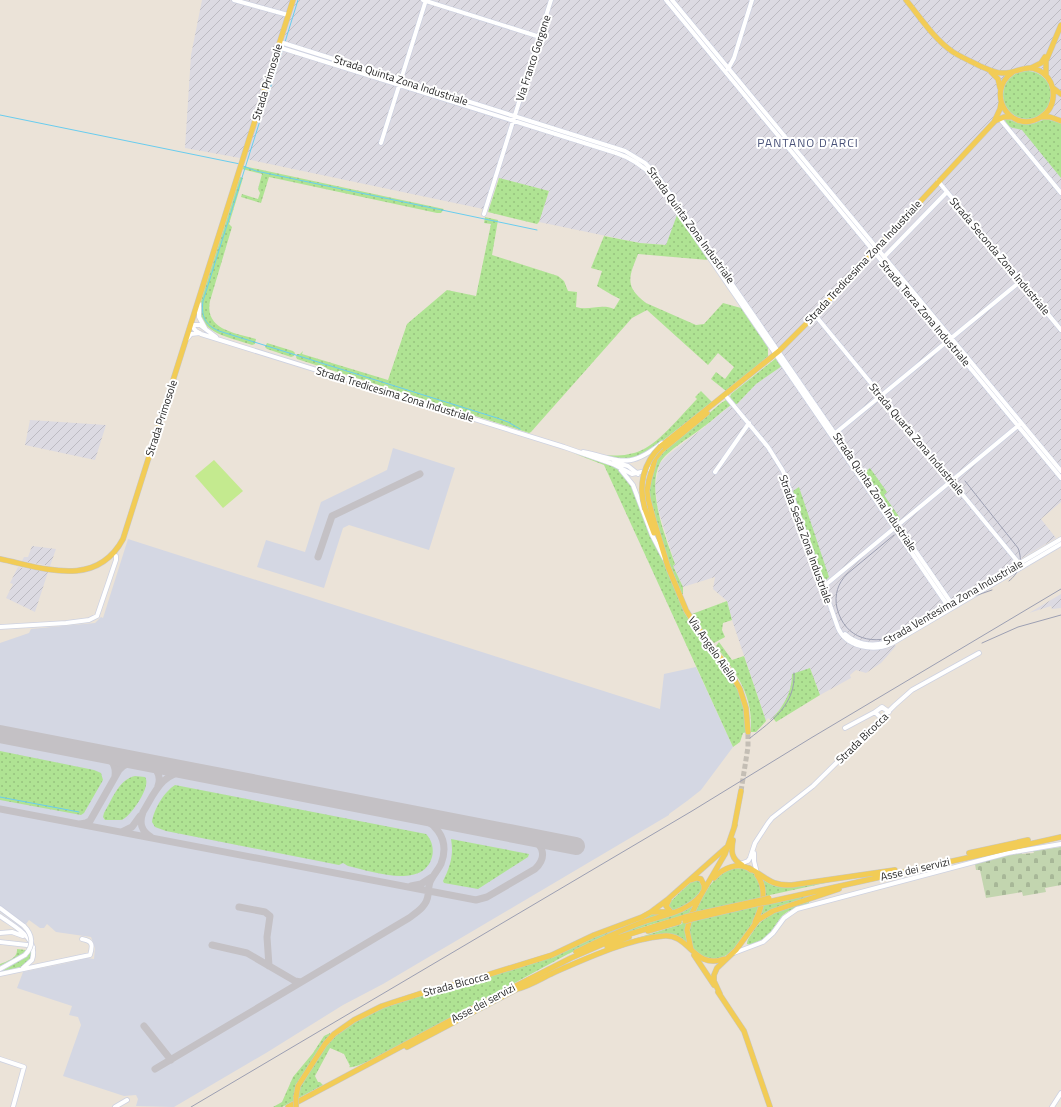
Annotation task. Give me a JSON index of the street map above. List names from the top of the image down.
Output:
{
  "streets": {
    "main road": [
      "Strada Primosole",
      "Strada Tredicesima Zona Industriale",
      "Via Angelo Aiello",
      "Strada Bicocca",
      "Asse dei servizi"
    ],
    "street": [
      "Via Franco Gorgone",
      "Strada Quinta Zona Industriale",
      "Strada Seconda Zona Industriale",
      "Strada Terza Zona Industriale",
      "Strada Quarta Zona Industriale",
      "Strada Sesta Zona Industriale",
      "Strada Ventesima Zona Industriale"
    ]
  },
  "crossings": [
    ["Via Franco Gorgone", "Strada Quinta Zona Industriale"],
    ["Strada Quinta Zona Industriale", "Strada Primosole"],
    ["Strada Quinta Zona Industriale", "Strada Tredicesima Zona Industriale"],
    ["Strada Quinta Zona Industriale", "Strada Ventesima Zona Industriale"],
    ["Strada Seconda Zona Industriale", "Strada Tredicesima Zona Industriale"],
    ["Strada Tredicesima Zona Industriale", "Strada Terza Zona Industriale"],
    ["Strada Tredicesima Zona Industriale", "Strada Quarta Zona Industriale"],
    ["Strada Tredicesima Zona Industriale", "Strada Sesta Zona Industriale"],
    ["Strada Quarta Zona Industriale", "Strada Ventesima Zona Industriale"],
    ["Strada Sesta Zona Industriale", "Strada Ventesima Zona Industriale"],
    ["Strada Bicocca", "Asse dei servizi"]
  ],
  "districts": ["PANTANO D'ARCI"]
}
